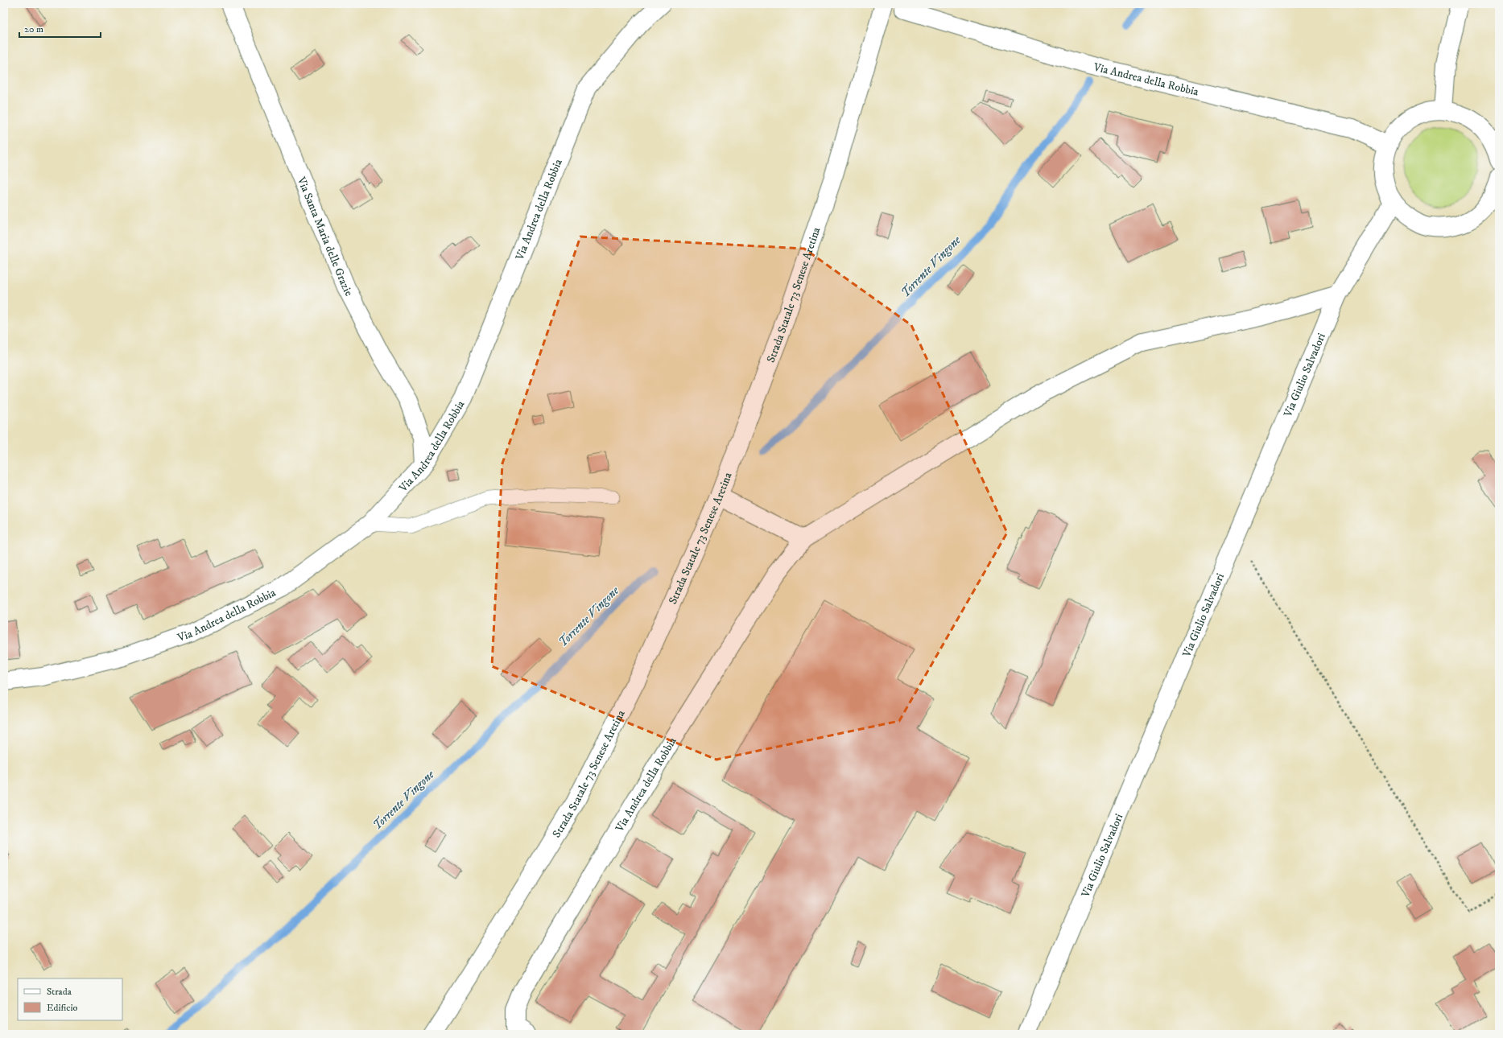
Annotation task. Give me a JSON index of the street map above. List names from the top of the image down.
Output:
{
  "streets": {
    "street": [
      "Via Andrea della Robbia",
      "Via Santa Maria delle Grazie",
      "Strada Statale 73 Senese Aretina",
      "Via Giulio Salvadori"
    ]
  },
  "crossings": [
    ["Via Andrea della Robbia", "Via Santa Maria delle Grazie"]
  ],
  "water": ["Torrente Vingone"],
  "legend": ["Strada", "Edificio"],
  "scale_bar": "20 m"
}
